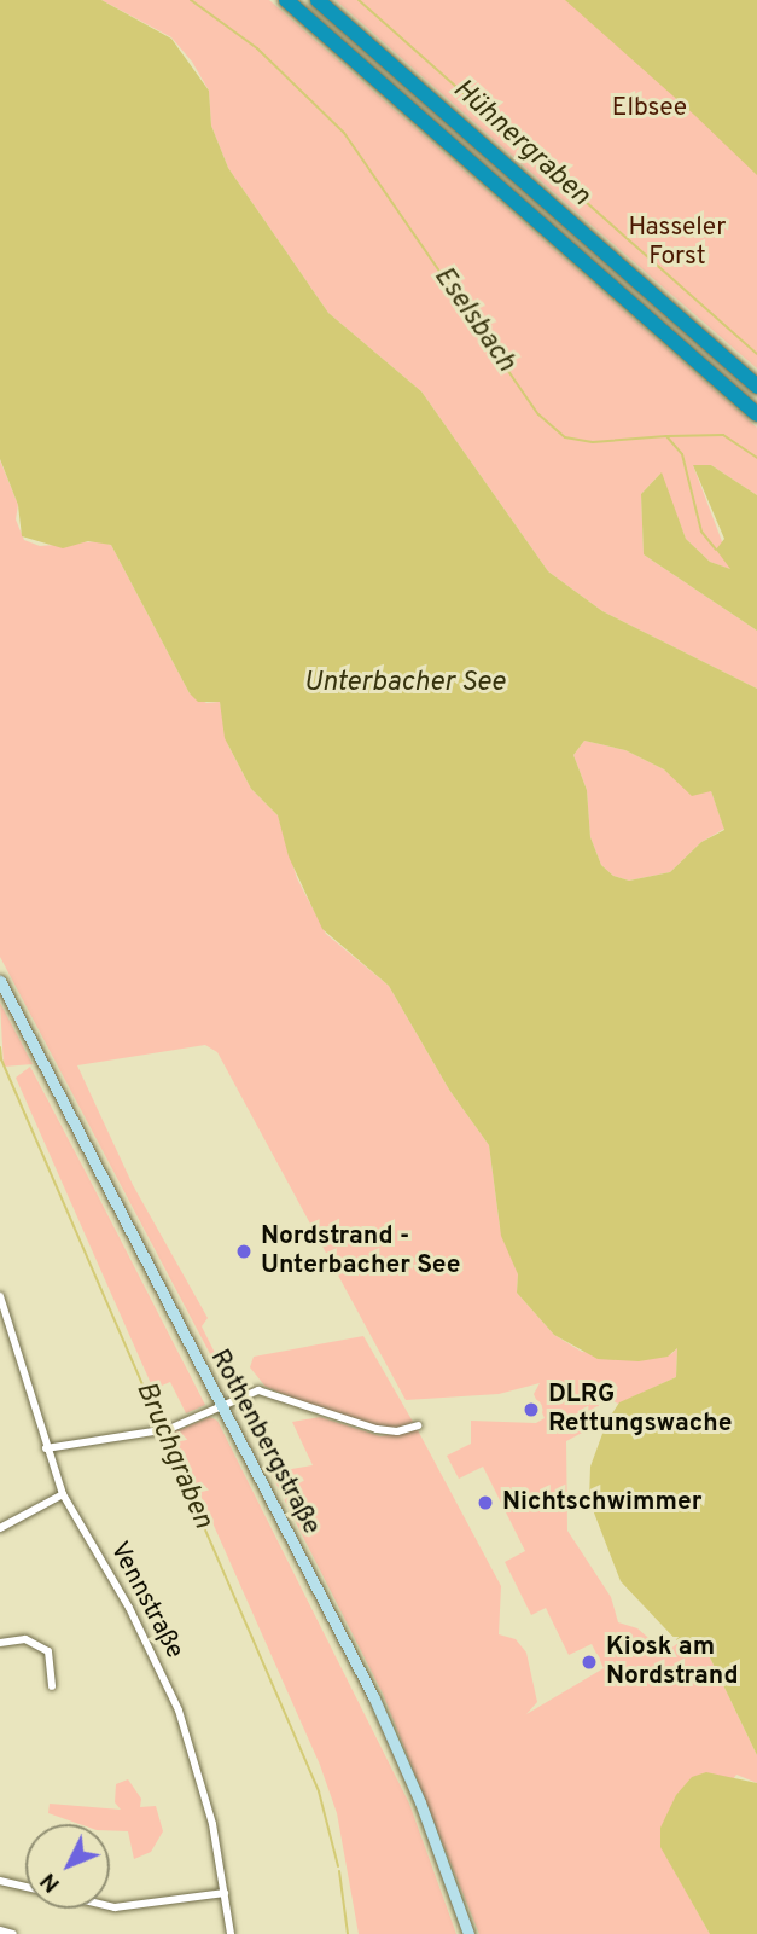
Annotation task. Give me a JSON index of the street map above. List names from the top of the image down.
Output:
{
  "streets": {
    "main road": ["Rothenbergstraße"],
    "street": ["Vennstraße"]
  },
  "water": [
    "Hühnergraben",
    "Eselsbach",
    "Unterbacher See",
    "Bruchgraben"
  ],
  "parks": ["Elbsee", "Hasseler Forst"],
  "places": [
    "Nordstrand - Unterbacher See",
    "DLRG Rettungswache",
    "Nichtschwimmer",
    "Kiosk am Nordstrand"
  ],
  "north": "bottom left"
}
